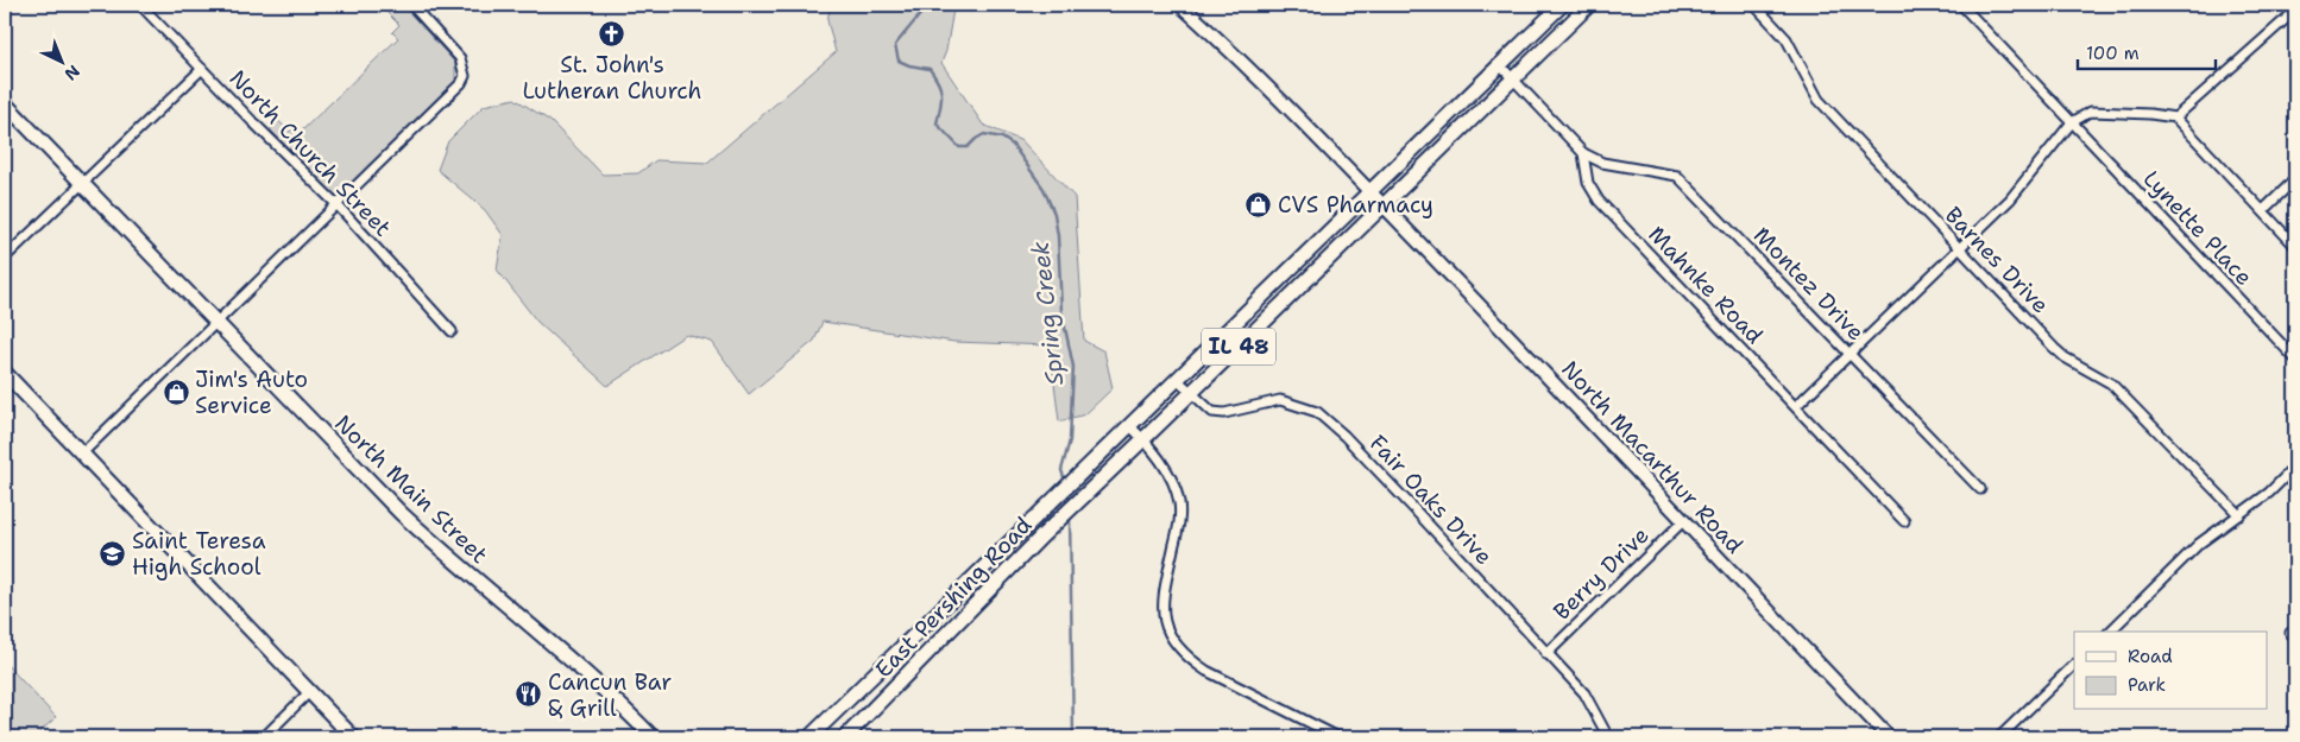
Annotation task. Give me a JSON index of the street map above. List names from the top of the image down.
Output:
{
  "streets": {
    "main road": ["IL 48", "North Main Street", "East Pershing Road"],
    "street": [
      "North Church Street",
      "Lynette Place",
      "Barnes Drive",
      "Montez Drive",
      "Mahnke Road",
      "North Macarthur Road",
      "Fair Oaks Drive",
      "Berry Drive"
    ]
  },
  "crossings": [
    ["Montez Drive", "Mahnke Road"],
    ["IL 48", "North Macarthur Road"],
    ["IL 48", "Fair Oaks Drive"],
    ["IL 48", "East Pershing Road"],
    ["North Macarthur Road", "Berry Drive"],
    ["Fair Oaks Drive", "Berry Drive"]
  ],
  "water": ["Spring Creek"],
  "places": {
    "church": ["St. John's Lutheran Church"],
    "shop": ["CVS Pharmacy", "Jim's Auto Service"],
    "school or university": ["Saint Teresa High School"],
    "restaurant": ["Cancun Bar & Grill"]
  },
  "legend": ["Road", "Park"],
  "scale_bar": "100 m",
  "north": "bottom right"
}
